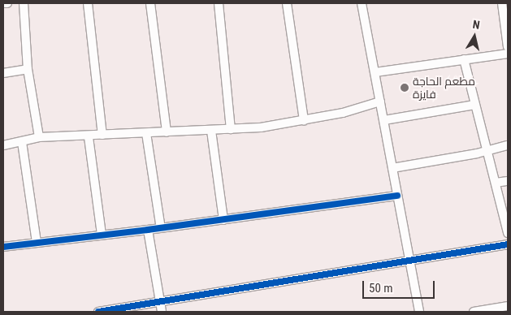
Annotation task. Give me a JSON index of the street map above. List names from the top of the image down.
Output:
{
  "places": ["مطعم الحاجة فايزة"],
  "scale_bar": "50 m",
  "north": "top"
}
